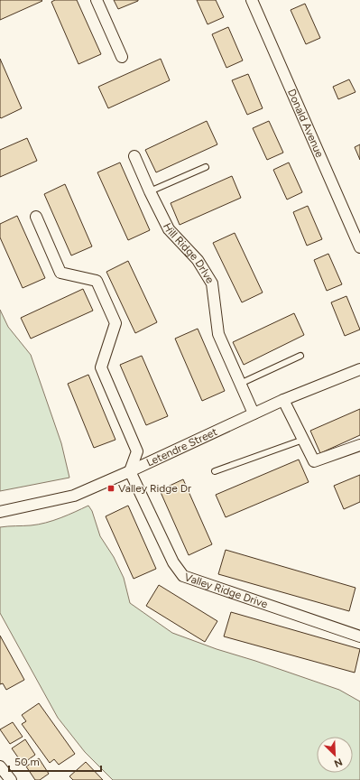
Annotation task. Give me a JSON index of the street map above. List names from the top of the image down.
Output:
{
  "streets": {
    "street": [
      "Donald Avenue",
      "Hill Ridge DrIve",
      "Letendre Street",
      "Valley Ridge Drive"
    ]
  },
  "crossings": [
    ["Hill Ridge DrIve", "Letendre Street"],
    ["Letendre Street", "Valley Ridge Drive"]
  ],
  "places": {
    "transit": ["Valley Ridge Dr"]
  },
  "scale_bar": "50 m",
  "north": "bottom right"
}
